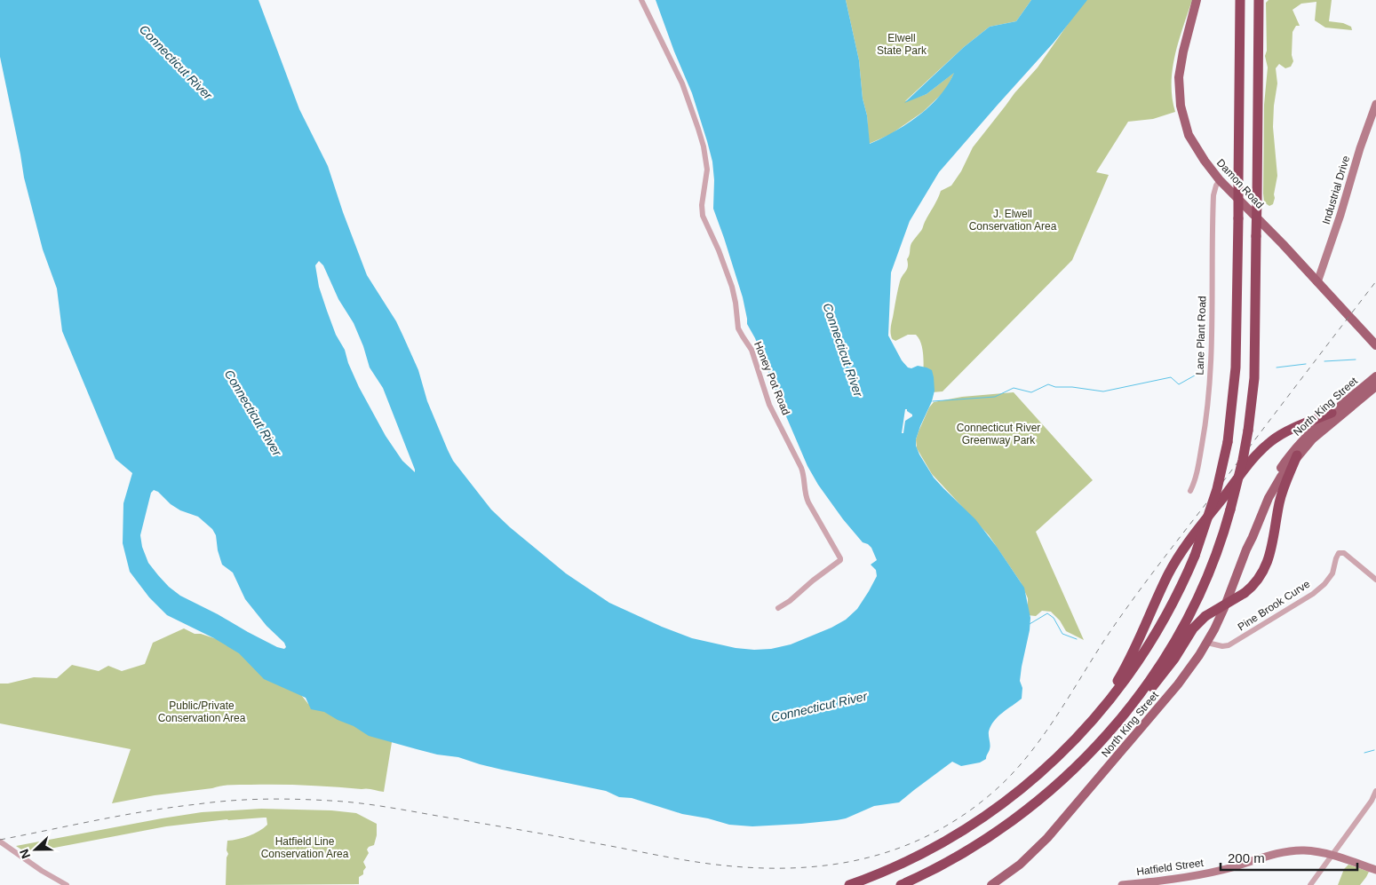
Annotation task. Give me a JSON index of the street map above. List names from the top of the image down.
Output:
{
  "streets": {
    "main road": ["Damon Road", "North King Street"],
    "street": [
      "Industrial Drive",
      "Lane Plant Road",
      "Honey Pot Road",
      "Pine Brook Curve",
      "Hatfield Street"
    ]
  },
  "crossings": [
    ["Damon Road", "Industrial Drive"],
    ["Damon Road", "Lane Plant Road"],
    ["North King Street", "Pine Brook Curve"]
  ],
  "water": ["Connecticut River"],
  "parks": [
    "Elwell State Park",
    "J. Elwell Conservation Area",
    "Connecticut River Greenway Park",
    "Public/Private Conservation Area",
    "Hatfield Line Conservation Area"
  ],
  "scale_bar": "200 m",
  "north": "left"
}
